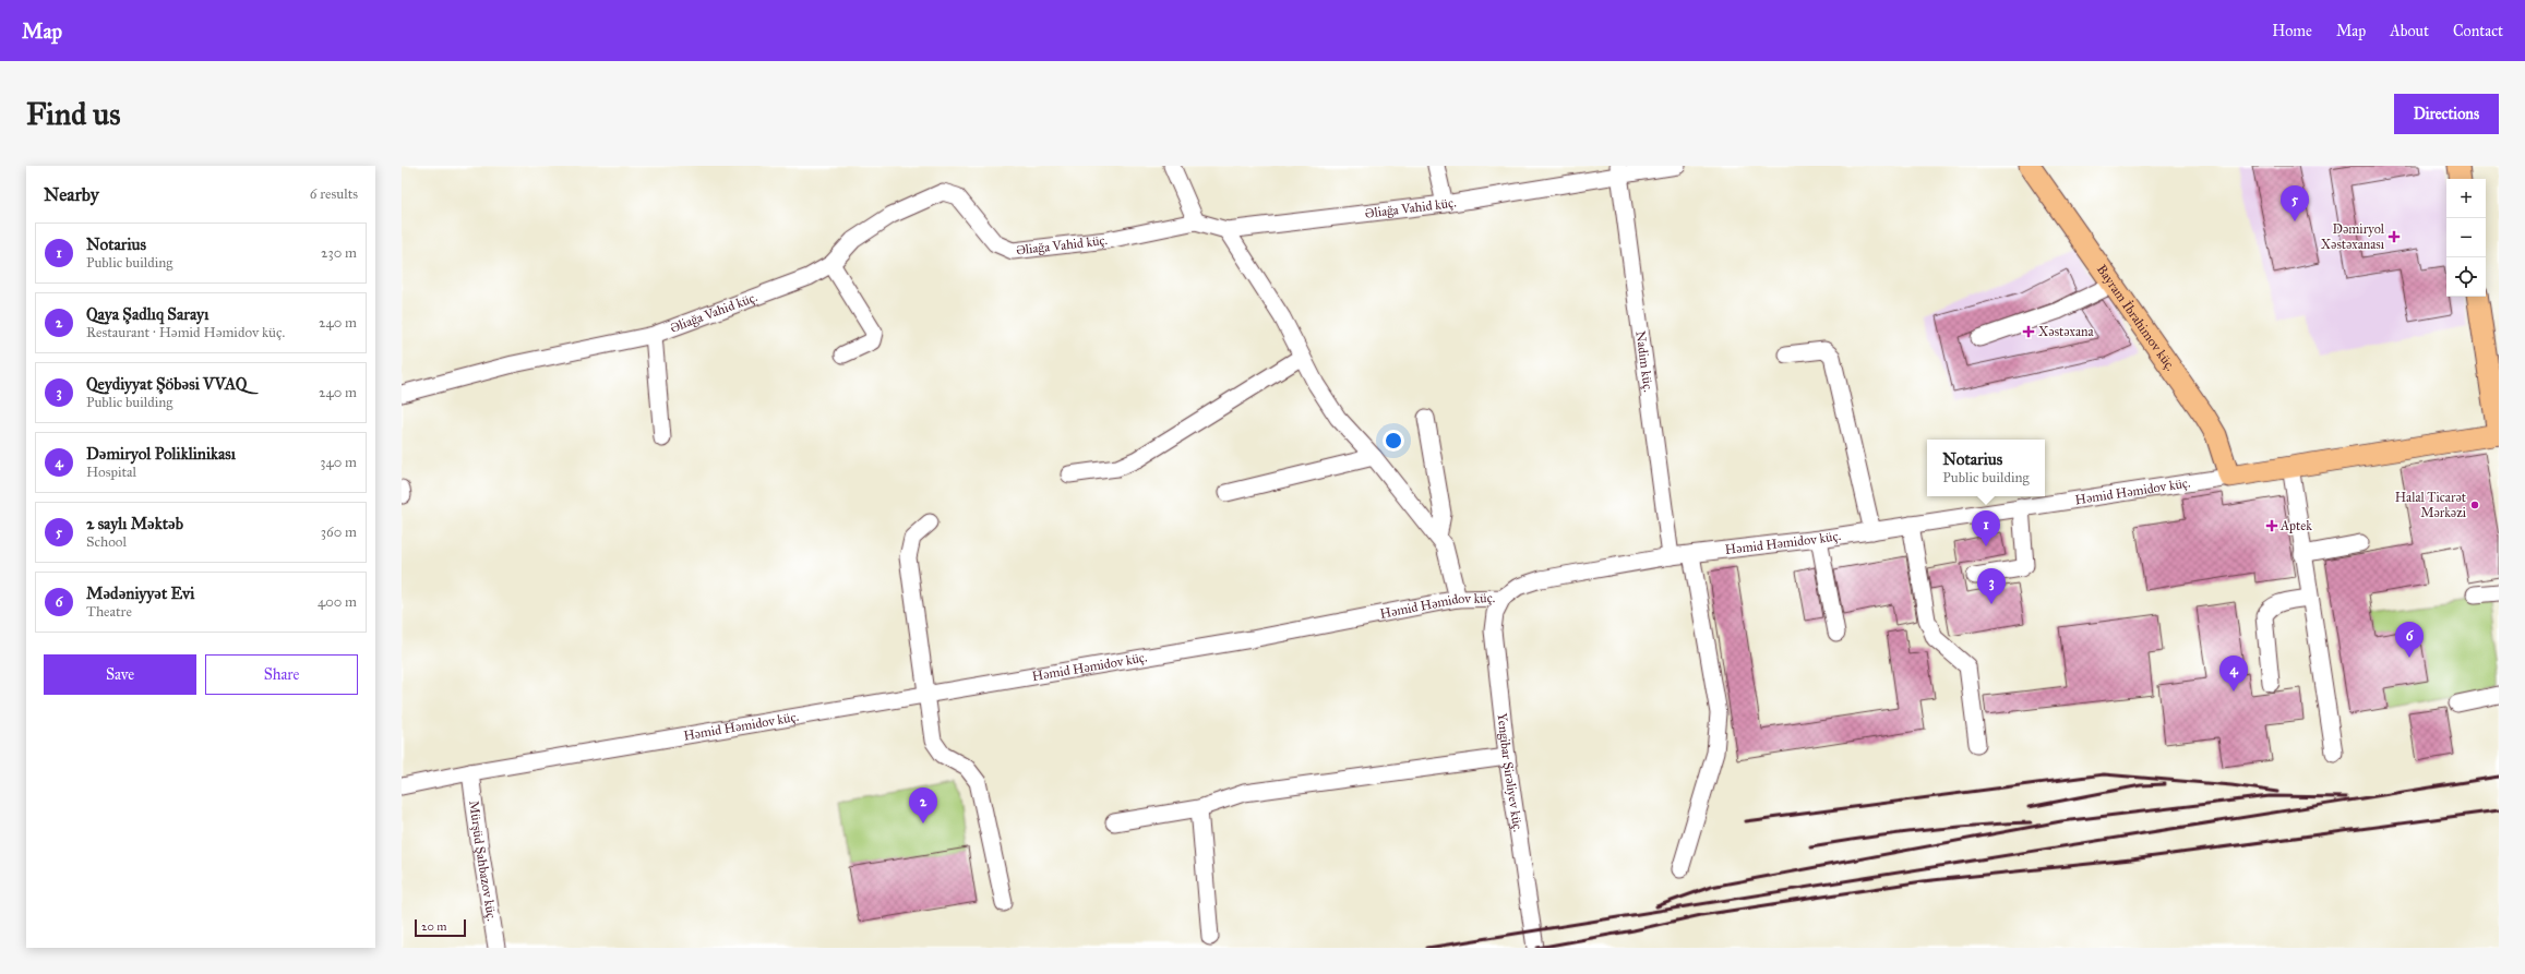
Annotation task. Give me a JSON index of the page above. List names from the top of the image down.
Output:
{
  "streets": {
    "main road": ["Bayram İbrahimov küç.", "Həmid Həmidov küç."],
    "street": [
      "Əliağa Vahid küç.",
      "Nadim küç.",
      "Yengibar Şirəliyev küç.",
      "Mürşüd Şahbazov küç."
    ]
  },
  "crossings": [
    ["Əliağa Vahid küç.", "Nadim küç."],
    ["Bayram İbrahimov küç.", "Həmid Həmidov küç."],
    ["Nadim küç.", "Həmid Həmidov küç."],
    ["Həmid Həmidov küç.", "Yengibar Şirəliyev küç."],
    ["Həmid Həmidov küç.", "Mürşüd Şahbazov küç."]
  ],
  "places": {
    "health": ["Dəmiryol Xəstəxanası", "Xəstəxana", "Aptek"],
    "other": ["Halal Ticarət Mərkəzi"]
  },
  "scale_bar": "20 m",
  "page": {
    "header": "Map",
    "nav": [
      "Home",
      "Map",
      "About",
      "Contact"
    ],
    "buttons": [
      "Directions",
      ["Save", "Share"]
    ],
    "title": "Find us",
    "heading": ["Nearby", "6 results"],
    "map_buttons": ["+", "−"],
    "pins": [
      "5",
      "1",
      "3",
      "6",
      "4",
      "2"
    ],
    "list": [
      {
        "mark": "1",
        "name": "Notarius",
        "note": "Public building",
        "value": "230 m"
      },
      {
        "mark": "2",
        "name": "Qaya Şadlıq Sarayı",
        "note": "Restaurant · Həmid Həmidov küç.",
        "value": "240 m"
      },
      {
        "mark": "3",
        "name": "Qeydiyyat Şöbəsi VVAQ",
        "note": "Public building",
        "value": "240 m"
      },
      {
        "mark": "4",
        "name": "Dəmiryol Poliklinikası",
        "note": "Hospital",
        "value": "340 m"
      },
      {
        "mark": "5",
        "name": "2 saylı Məktəb",
        "note": "School",
        "value": "360 m"
      },
      {
        "mark": "6",
        "name": "Mədəniyyət Evi",
        "note": "Theatre",
        "value": "400 m"
      }
    ],
    "popup": ["Notarius", "Public building"],
    "scale": "20 m"
  }
}
